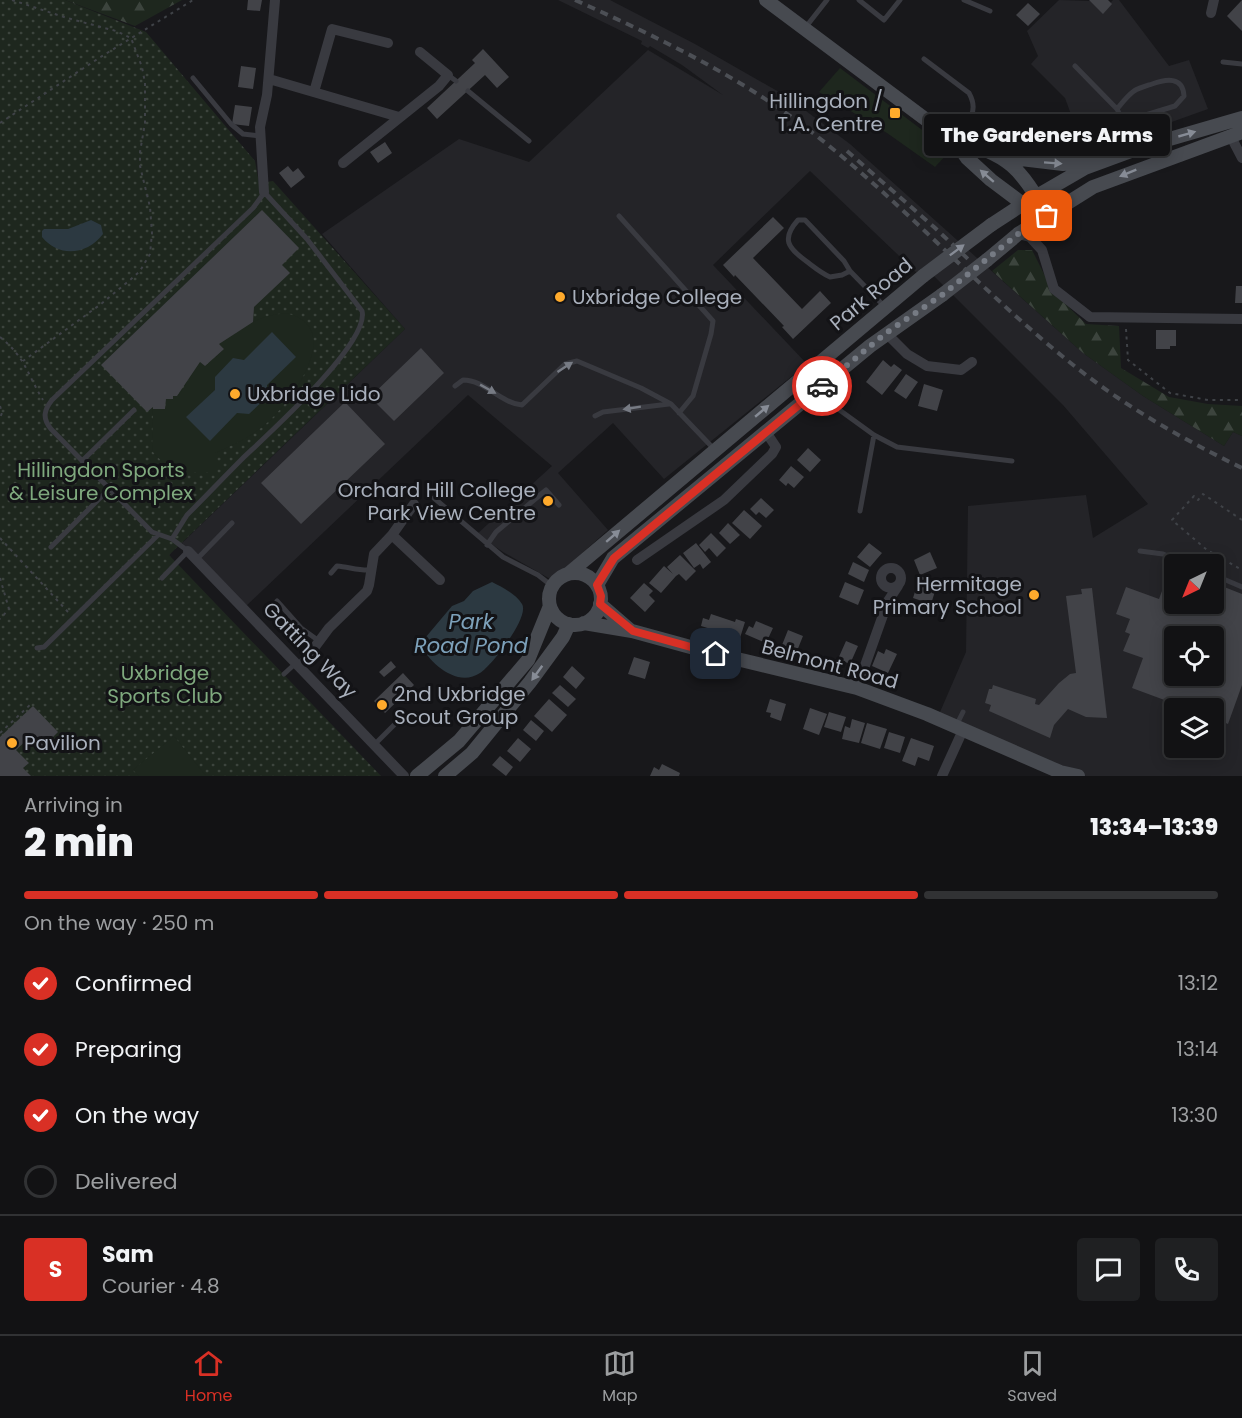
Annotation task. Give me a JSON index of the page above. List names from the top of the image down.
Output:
{
  "streets": {
    "main road": ["Park Road", "Belmont Road"],
    "street": ["Gatting Way"]
  },
  "crossings": [
    ["Park Road", "Belmont Road"]
  ],
  "water": ["Park Road Pond"],
  "parks": ["Hillingdon Sports & Leisure Complex", "Uxbridge Sports Club"],
  "places": {
    "transit": ["Hillingdon / T.A. Centre"],
    "other": [
      "The Gardeners Arms",
      "Uxbridge College",
      "Uxbridge Lido",
      "Orchard Hill College Park View Centre",
      "Hermitage Primary School",
      "2nd Uxbridge Scout Group",
      "Pavilion"
    ]
  },
  "north": "bottom left",
  "page": {
    "bubble": "The Gardeners Arms",
    "heading": ["2 min", "Arriving in", "13:34–13:39"],
    "panel": ["Sam", "Courier · 4.8"],
    "bar": "On the way · 250 m",
    "list": [
      ["Confirmed", "13:12"],
      ["Preparing", "13:14"],
      ["On the way", "13:30"],
      "Delivered"
    ],
    "round": "S",
    "tabs": ["Home", "Map", "Saved"]
  }
}
